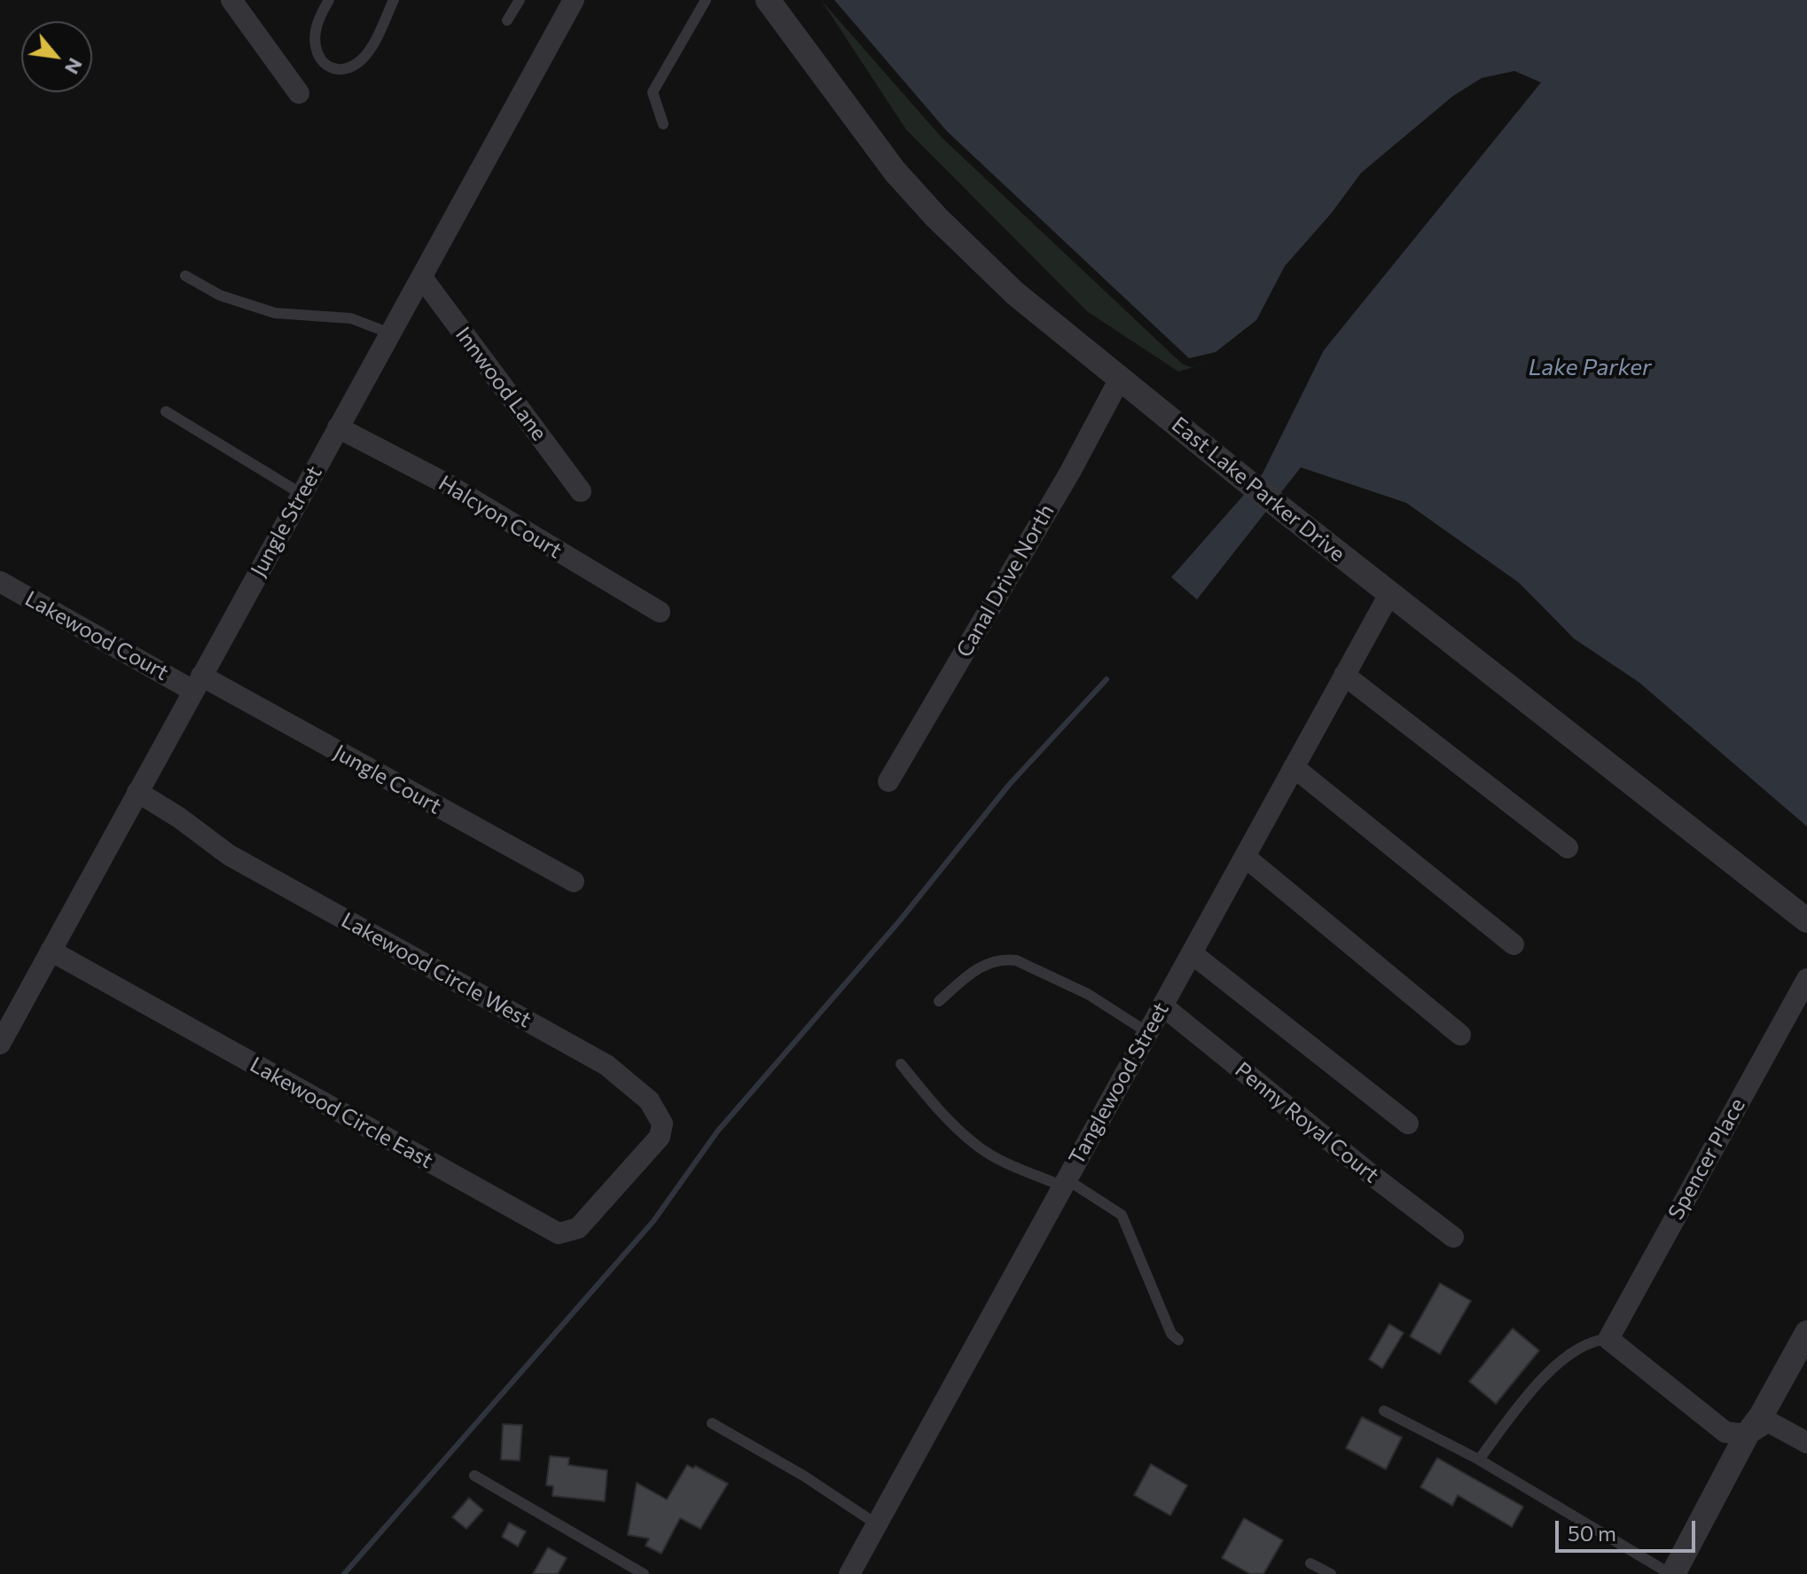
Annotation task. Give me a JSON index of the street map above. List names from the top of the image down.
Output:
{
  "streets": {
    "street": [
      "Innwood Lane",
      "East Lake Parker Drive",
      "Halcyon Court",
      "Jungle Street",
      "Canal Drive North",
      "Lakewood Court",
      "Jungle Court",
      "Lakewood Circle West",
      "Tanglewood Street",
      "Lakewood Circle East",
      "Penny Royal Court",
      "Spencer Place"
    ]
  },
  "crossings": [
    ["Innwood Lane", "Jungle Street"],
    ["East Lake Parker Drive", "Canal Drive North"],
    ["East Lake Parker Drive", "Tanglewood Street"],
    ["Halcyon Court", "Jungle Street"],
    ["Jungle Street", "Lakewood Court"],
    ["Jungle Street", "Jungle Court"],
    ["Jungle Street", "Lakewood Circle West"],
    ["Jungle Street", "Lakewood Circle East"],
    ["Lakewood Court", "Jungle Court"],
    ["Lakewood Circle West", "Lakewood Circle East"],
    ["Tanglewood Street", "Penny Royal Court"]
  ],
  "water": ["Lake Parker"],
  "scale_bar": "50 m",
  "north": "bottom right"
}
